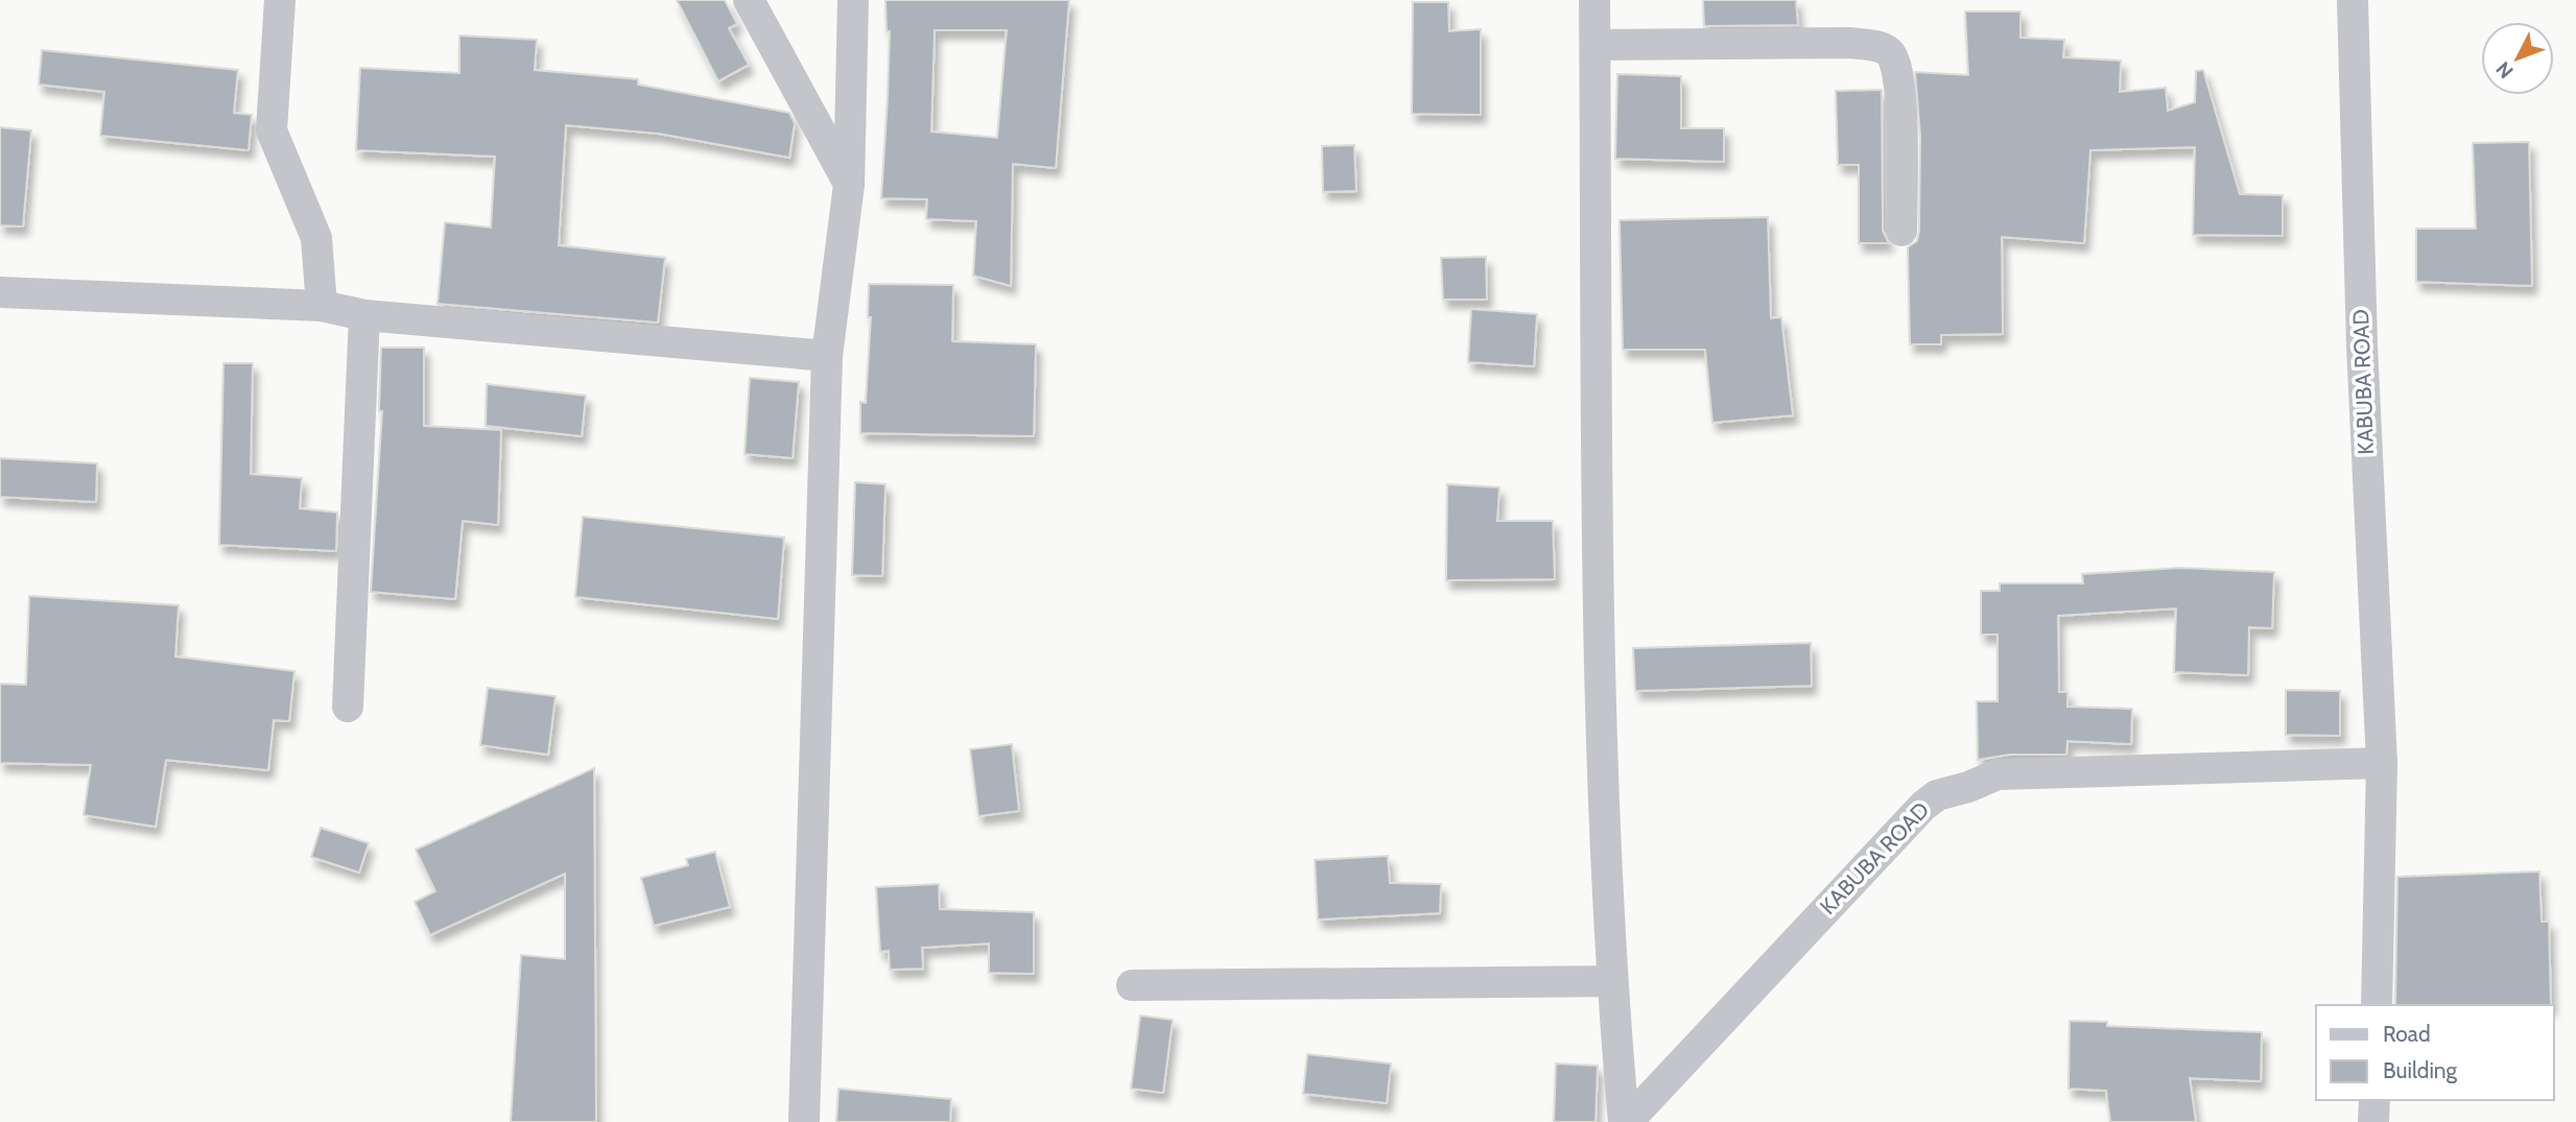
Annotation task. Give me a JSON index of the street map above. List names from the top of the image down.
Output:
{
  "streets": {
    "street": ["KABUBA ROAD"]
  },
  "legend": ["Road", "Building"],
  "north": "bottom left"
}
